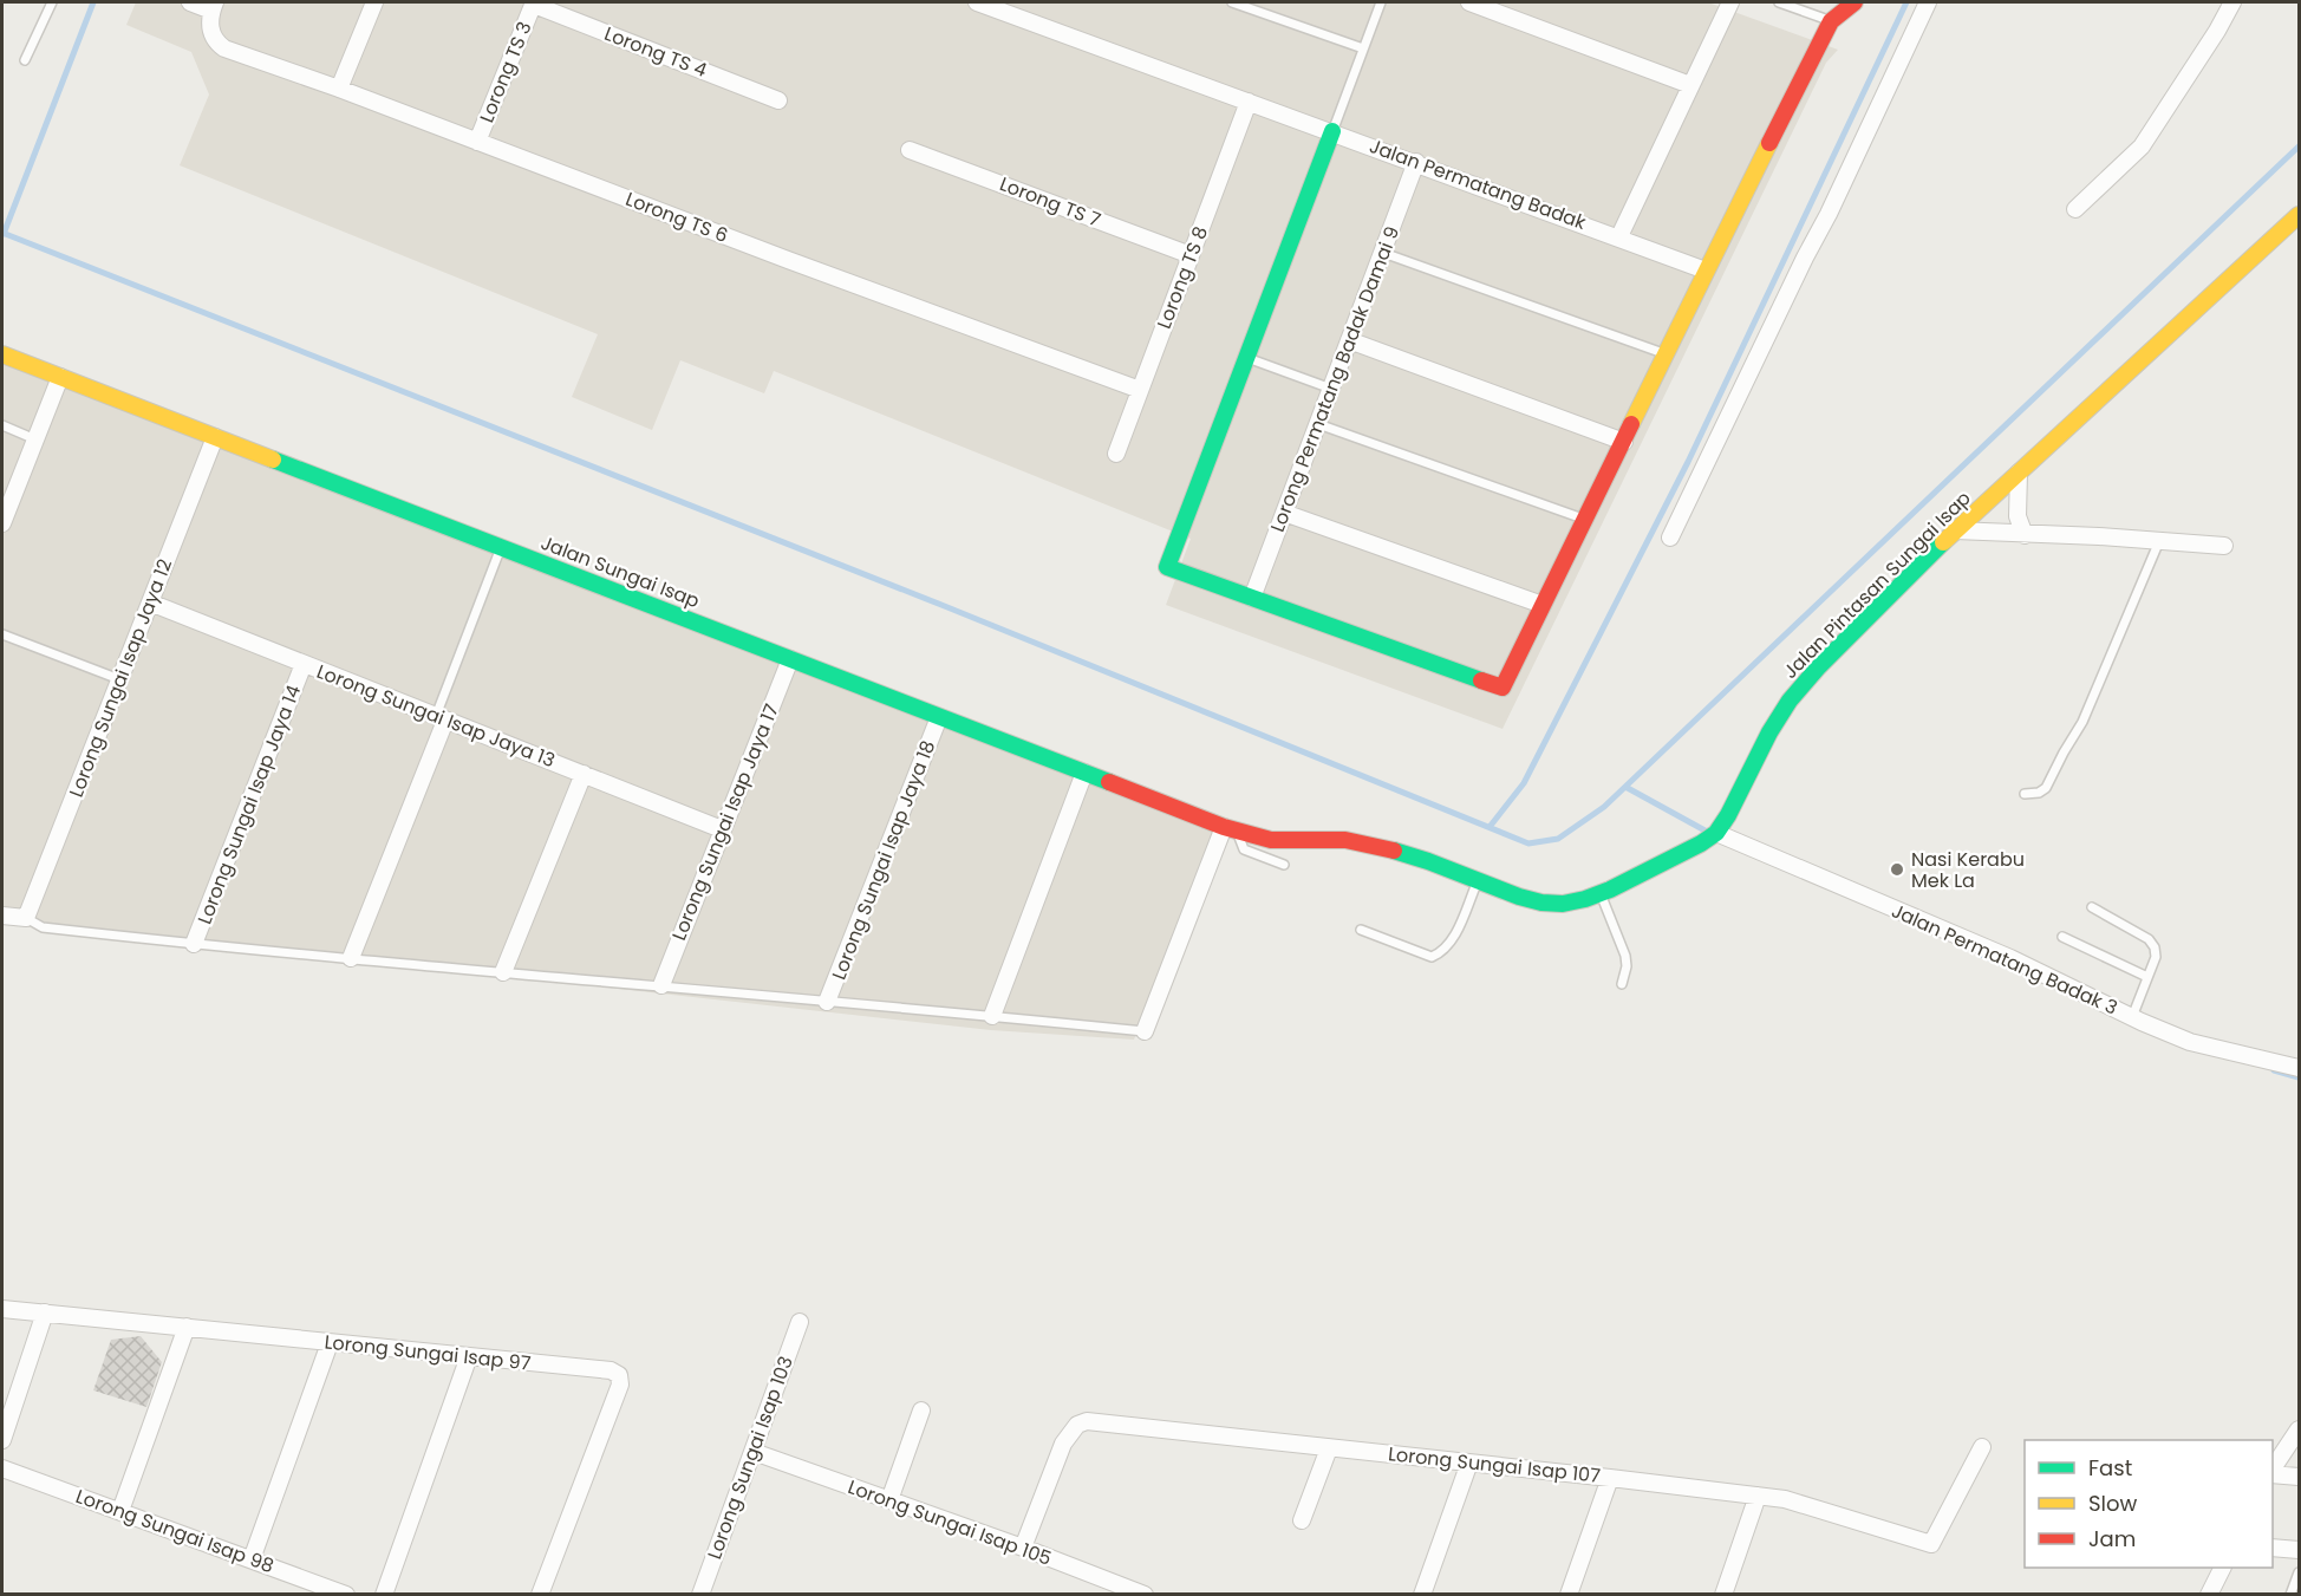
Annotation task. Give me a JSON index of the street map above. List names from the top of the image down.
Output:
{
  "streets": {
    "street": [
      "Lorong TS 4",
      "Lorong TS 3",
      "Jalan Permatang Badak",
      "Lorong TS 7",
      "Lorong TS 6",
      "Lorong TS 8",
      "Lorong Permatang Badak Damai 9",
      "Jalan Sungai Isap",
      "Jalan Pintasan Sungai Isap",
      "Lorong Sungai Isap Jaya 12",
      "Lorong Sungai Isap Jaya 13",
      "Lorong Sungai Isap Jaya 14",
      "Lorong Sungai Isap Jaya 17",
      "Lorong Sungai Isap Jaya 18",
      "Jalan Permatang Badak 3",
      "Lorong Sungai Isap 97",
      "Lorong Sungai Isap 103",
      "Lorong Sungai Isap 107",
      "Lorong Sungai Isap 105",
      "Lorong Sungai Isap 98"
    ]
  },
  "crossings": [
    ["Lorong TS 4", "Lorong TS 3"],
    ["Lorong TS 3", "Lorong TS 6"],
    ["Jalan Permatang Badak", "Lorong TS 8"],
    ["Jalan Permatang Badak", "Lorong Permatang Badak Damai 9"],
    ["Lorong TS 7", "Lorong TS 8"],
    ["Lorong TS 6", "Lorong TS 8"],
    ["Jalan Sungai Isap", "Jalan Pintasan Sungai Isap"],
    ["Jalan Sungai Isap", "Lorong Sungai Isap Jaya 12"],
    ["Jalan Sungai Isap", "Lorong Sungai Isap Jaya 17"],
    ["Jalan Sungai Isap", "Lorong Sungai Isap Jaya 18"],
    ["Jalan Pintasan Sungai Isap", "Jalan Permatang Badak 3"],
    ["Lorong Sungai Isap Jaya 12", "Lorong Sungai Isap Jaya 13"],
    ["Lorong Sungai Isap Jaya 13", "Lorong Sungai Isap Jaya 14"],
    ["Lorong Sungai Isap Jaya 13", "Lorong Sungai Isap Jaya 17"],
    ["Lorong Sungai Isap 103", "Lorong Sungai Isap 105"],
    ["Lorong Sungai Isap 107", "Lorong Sungai Isap 105"]
  ],
  "places": ["Nasi Kerabu Mek La"],
  "legend": ["Fast", "Slow", "Jam"]
}
